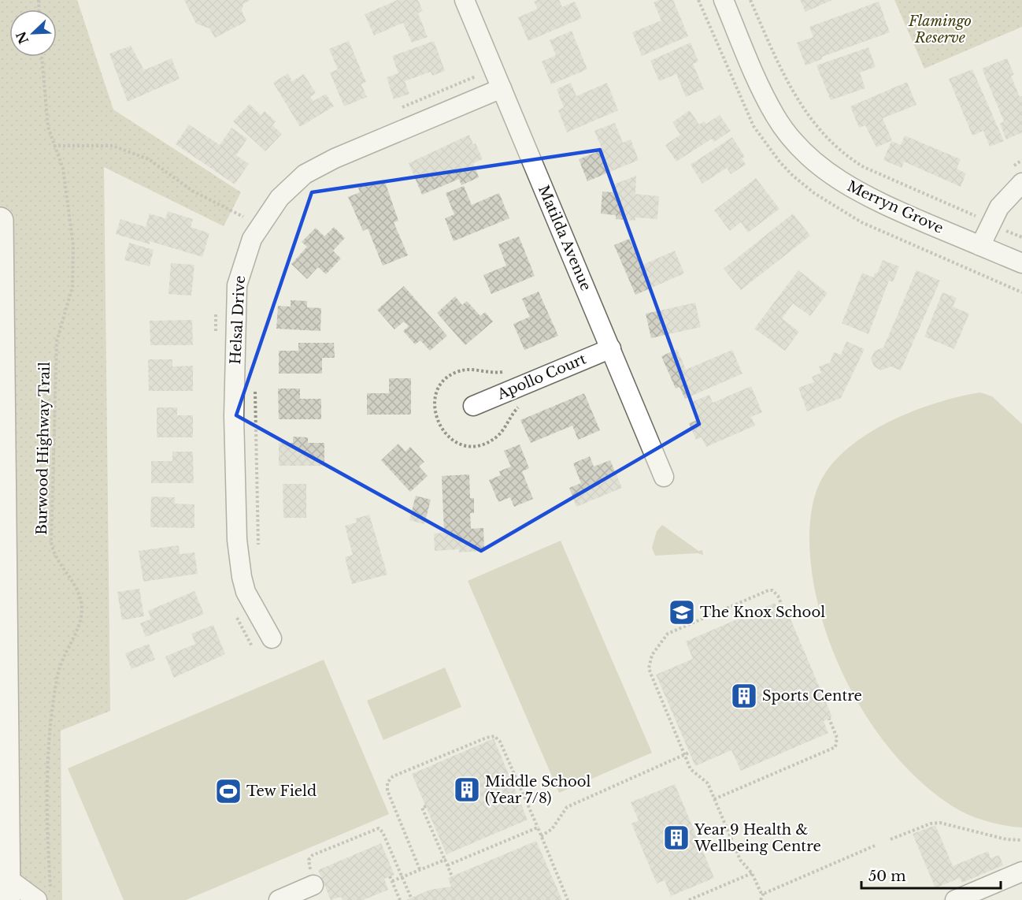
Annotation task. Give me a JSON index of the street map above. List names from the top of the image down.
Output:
{
  "streets": {
    "street": [
      "Merryn Grove",
      "Matilda Avenue",
      "Helsal Drive",
      "Apollo Court"
    ],
    "path": ["Burwood Highway Trail"]
  },
  "crossings": [
    ["Matilda Avenue", "Helsal Drive"],
    ["Matilda Avenue", "Apollo Court"]
  ],
  "parks": ["Flamingo Reserve"],
  "places": {
    "school or university": ["The Knox School"],
    "building": ["Sports Centre", "Middle School (Year 7/8)", "Year 9 Health & Wellbeing Centre"],
    "sports": ["Tew Field"]
  },
  "scale_bar": "50 m",
  "north": "bottom left"
}
